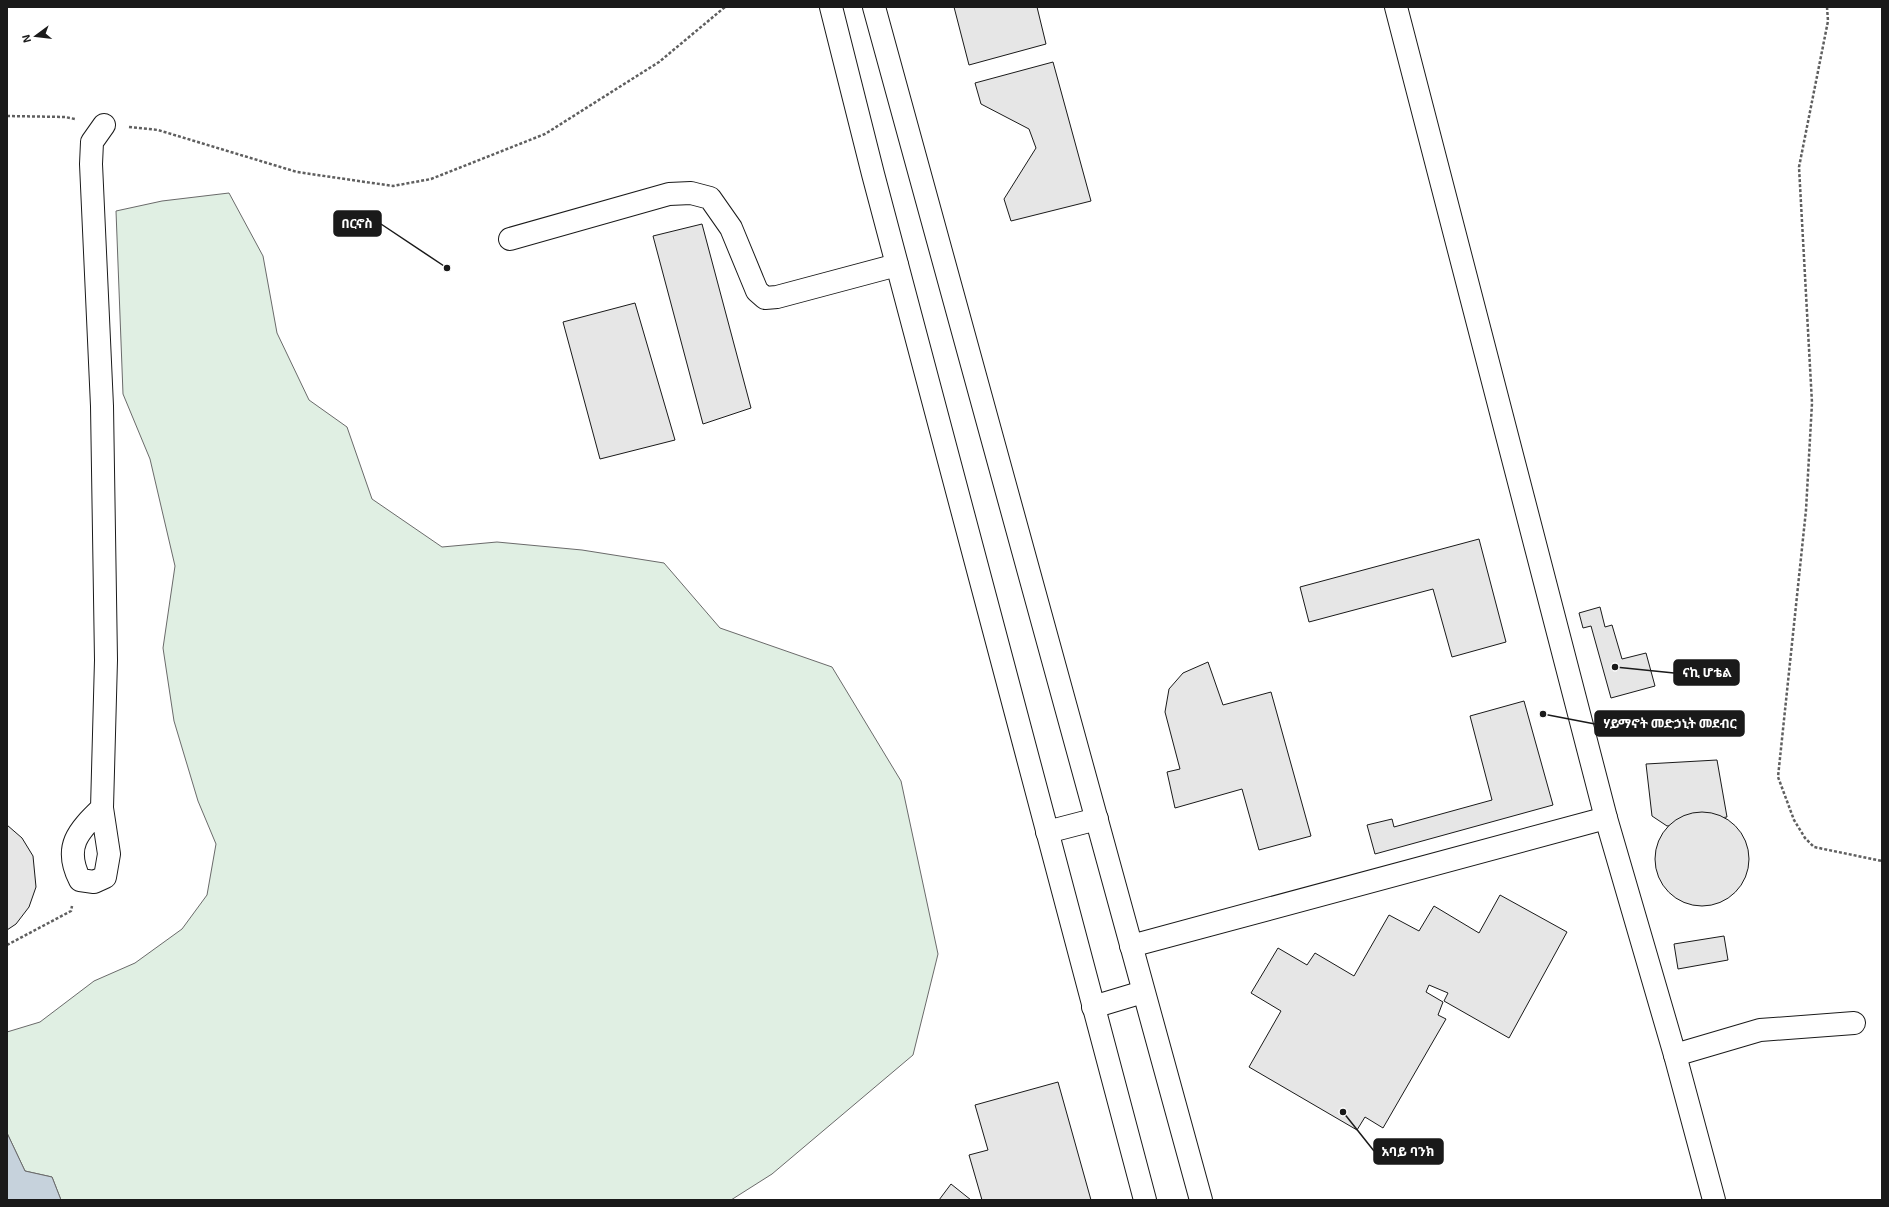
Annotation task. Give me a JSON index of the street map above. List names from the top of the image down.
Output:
{
  "places": [
    "በርኖስ",
    "ናኪ ሆቴል",
    "ሃይማኖት መድኃኒት መደብር",
    "አባይ ባንክ"
  ],
  "north": "left"
}
